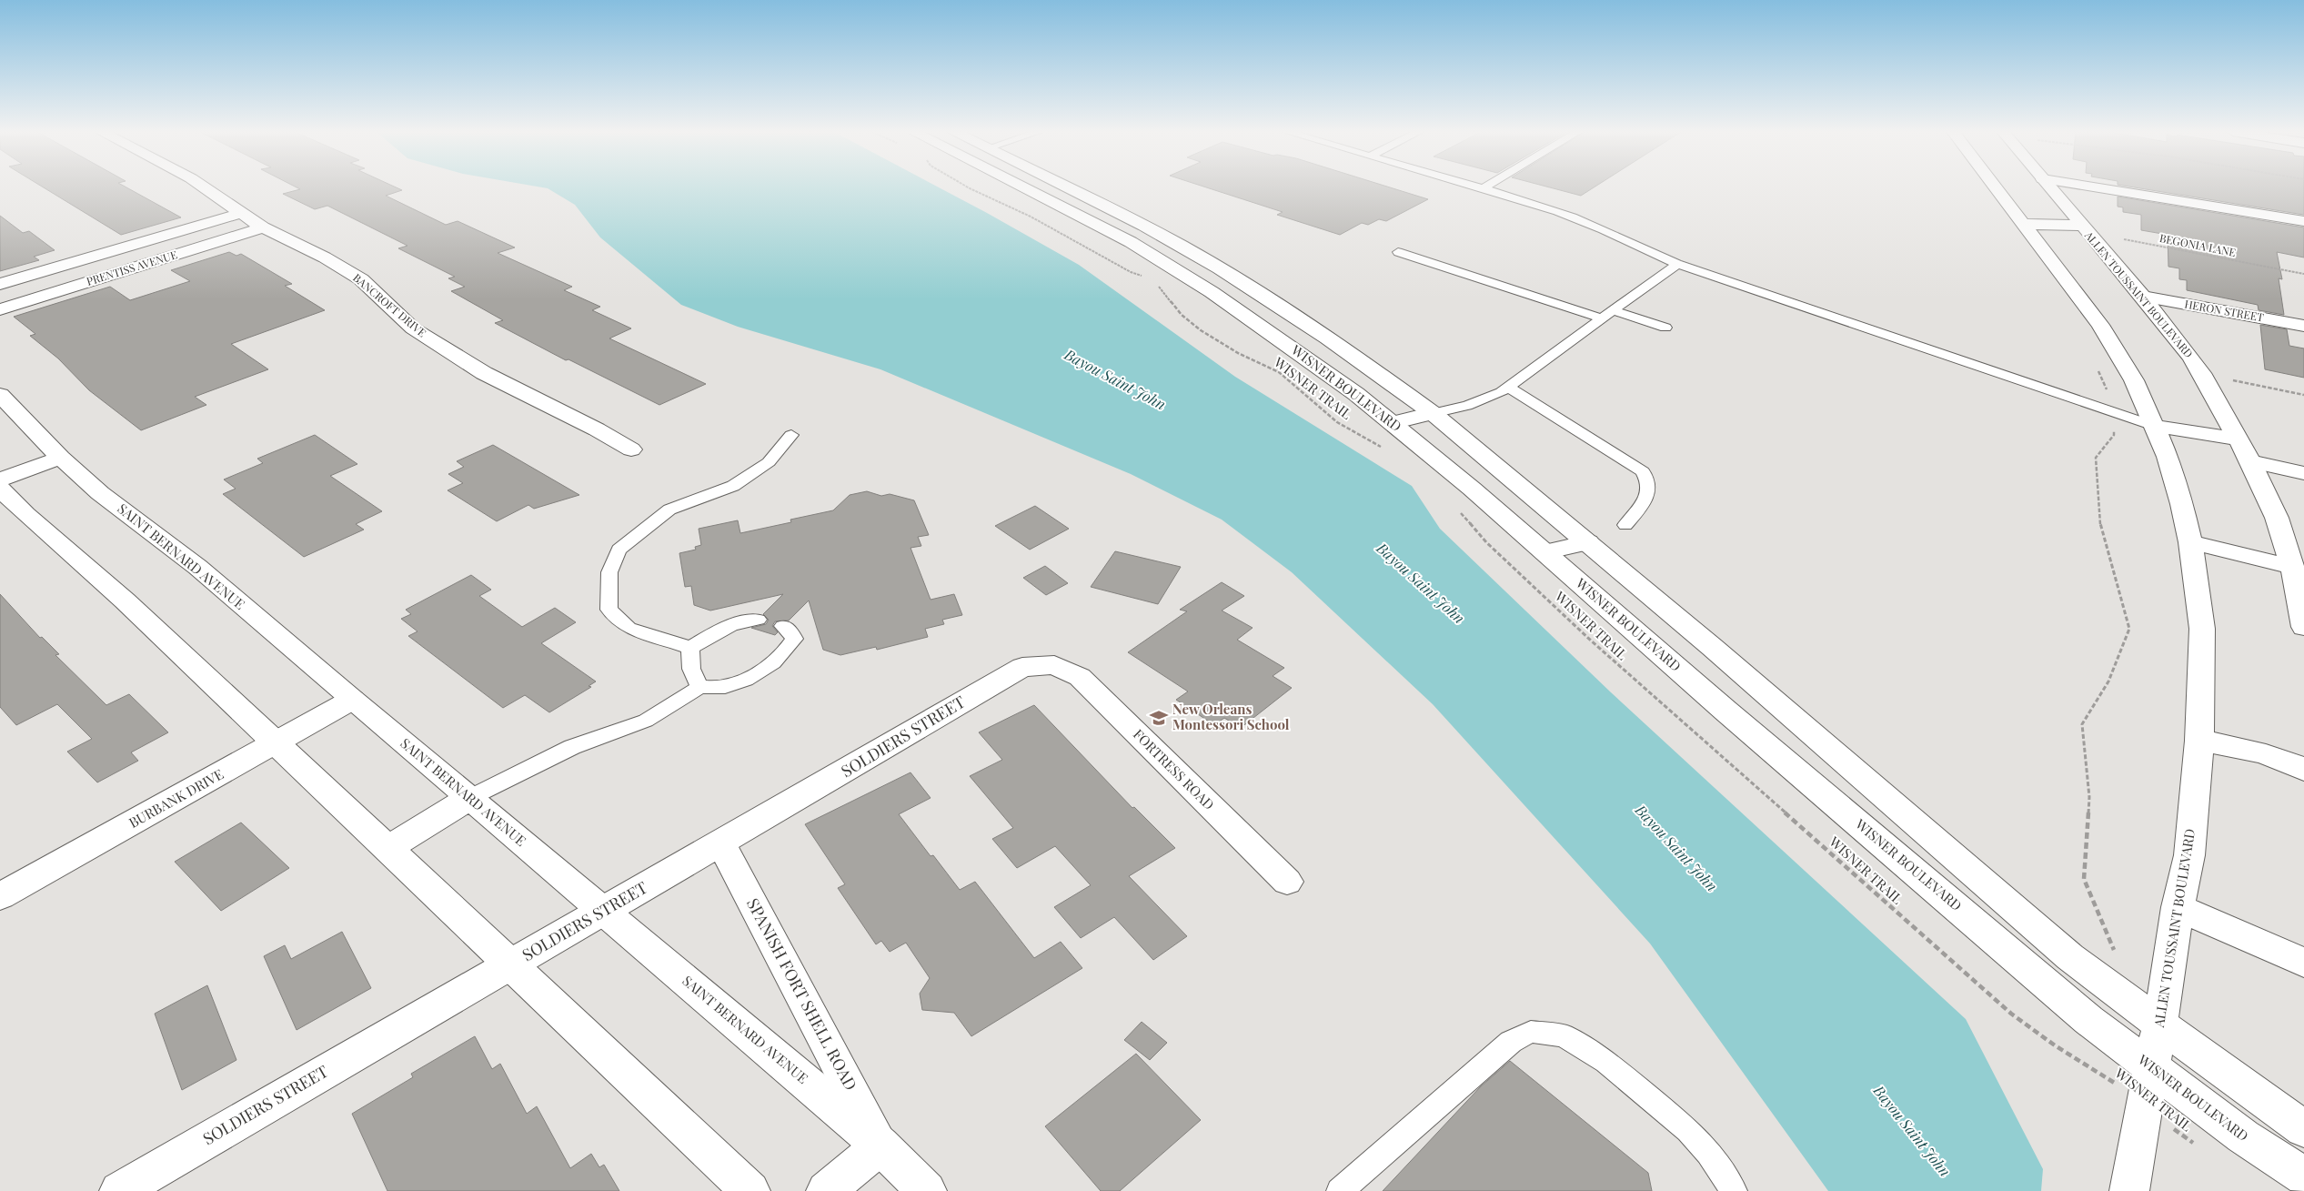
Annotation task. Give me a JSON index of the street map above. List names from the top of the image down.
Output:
{
  "streets": {
    "street": [
      "PRENTISS AVENUE",
      "ALLEN TOUSSAINT BOULEVARD",
      "BANCROFT DRIVE",
      "HERON STREET",
      "WISNER BOULEVARD",
      "SAINT BERNARD AVENUE",
      "SOLDIERS STREET",
      "FORTRESS ROAD",
      "BURBANK DRIVE",
      "SPANISH FORT SHELL ROAD"
    ],
    "path": ["BEGONIA LANE", "WISNER TRAIL"]
  },
  "crossings": [
    ["BEGONIA LANE", "ALLEN TOUSSAINT BOULEVARD"],
    ["PRENTISS AVENUE", "BANCROFT DRIVE"],
    ["ALLEN TOUSSAINT BOULEVARD", "HERON STREET"],
    ["ALLEN TOUSSAINT BOULEVARD", "WISNER TRAIL"],
    ["ALLEN TOUSSAINT BOULEVARD", "WISNER BOULEVARD"],
    ["SAINT BERNARD AVENUE", "SOLDIERS STREET"],
    ["SAINT BERNARD AVENUE", "BURBANK DRIVE"],
    ["SAINT BERNARD AVENUE", "SPANISH FORT SHELL ROAD"],
    ["SOLDIERS STREET", "FORTRESS ROAD"],
    ["SOLDIERS STREET", "SPANISH FORT SHELL ROAD"]
  ],
  "water": ["Bayou Saint John"],
  "places": {
    "school or university": ["New Orleans Montessori School"]
  }
}
